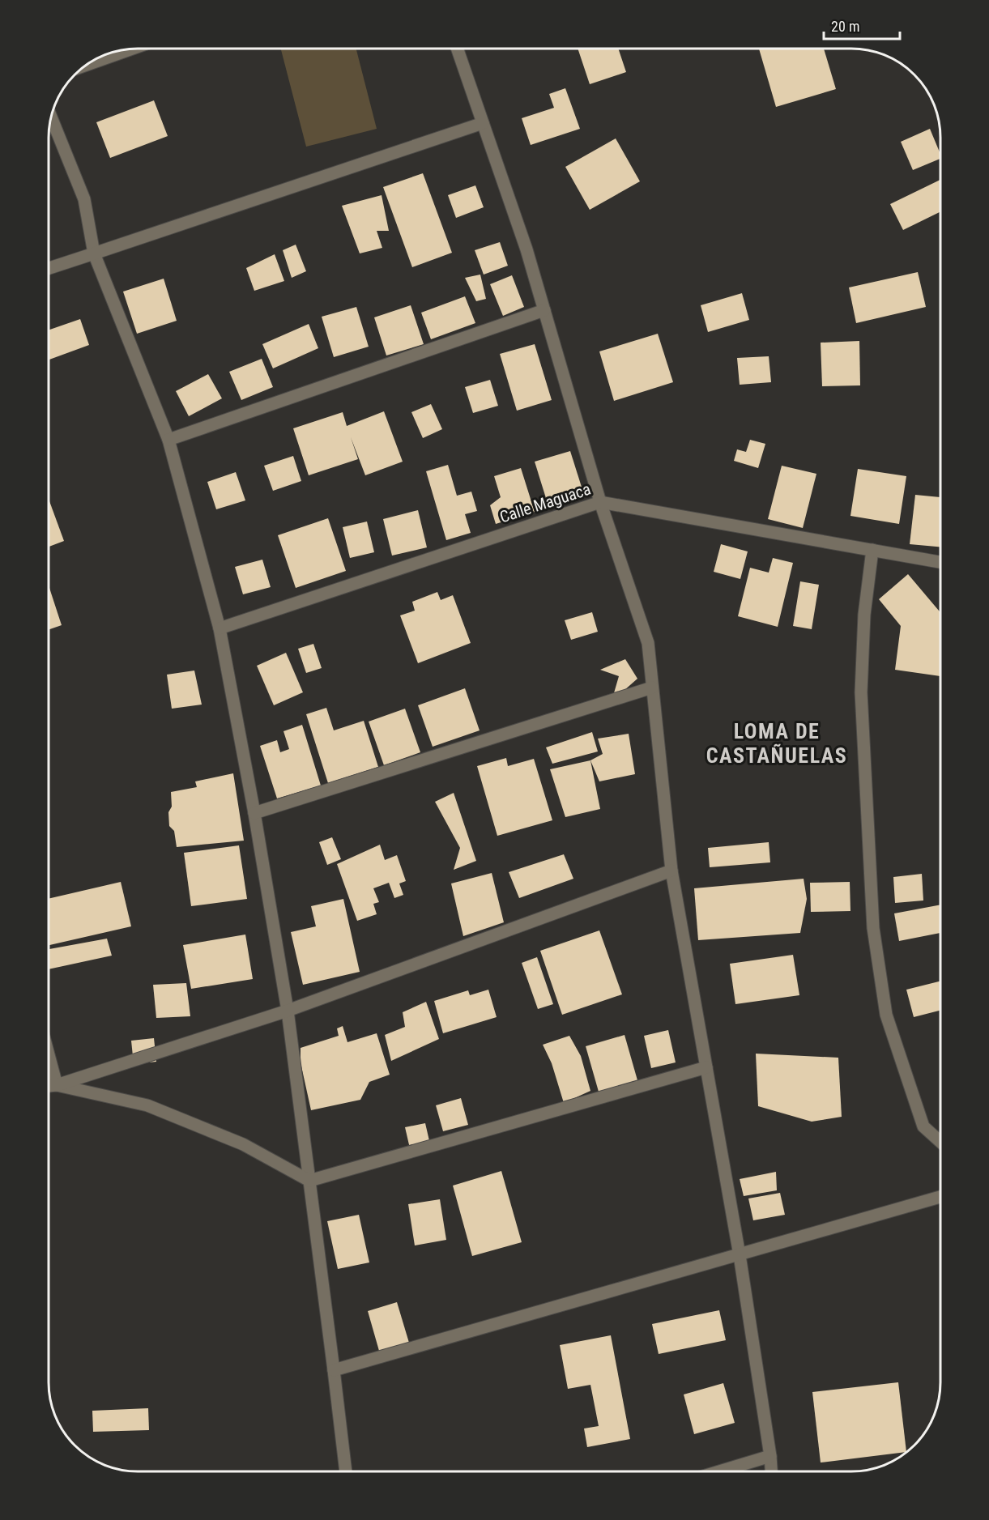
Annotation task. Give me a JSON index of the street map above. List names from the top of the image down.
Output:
{
  "streets": {
    "street": ["Calle Maguaca"]
  },
  "districts": ["LOMA DE CASTAÑUELAS"],
  "scale_bar": "20 m"
}
